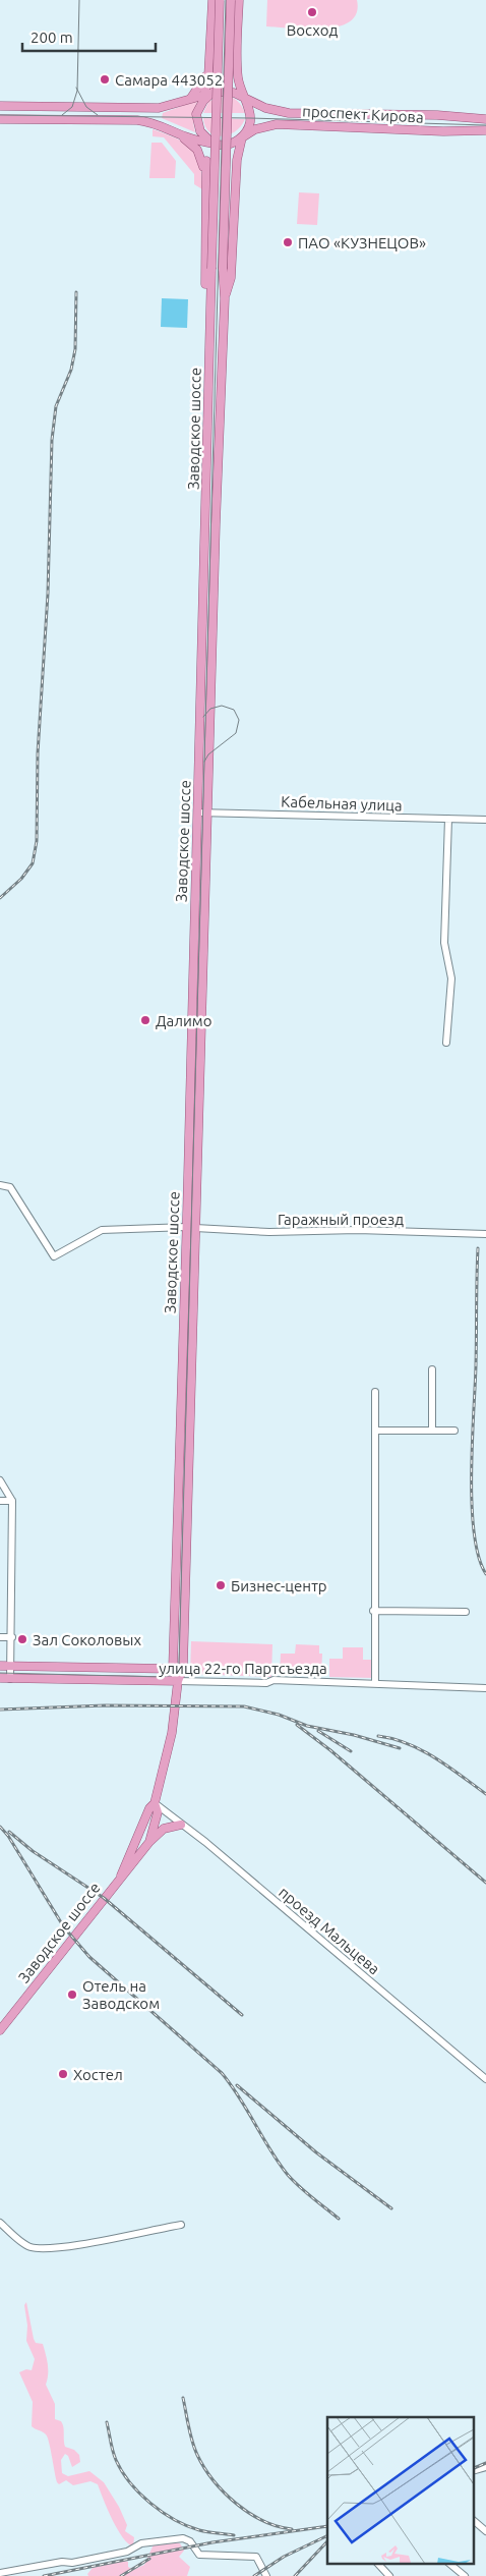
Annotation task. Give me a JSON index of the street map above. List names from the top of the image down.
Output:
{
  "streets": {
    "main road": ["проспект Кирова", "Заводское шоссе", "улица 22-го Партсъезда"],
    "street": ["Кабельная улица", "Гаражный проезд", "проезд Мальцева"]
  },
  "crossings": [
    ["Заводское шоссе", "Кабельная улица"],
    ["Заводское шоссе", "Гаражный проезд"],
    ["Заводское шоссе", "улица 22-го Партсъезда"],
    ["Заводское шоссе", "проезд Мальцева"]
  ],
  "places": [
    "Восход",
    "Самара 443052",
    "ПАО «КУЗНЕЦОВ»",
    "Далимо",
    "Бизнес-центр",
    "Зал Соколовых",
    "Отель на Заводском",
    "Хостел"
  ],
  "scale_bar": "200 m"
}
